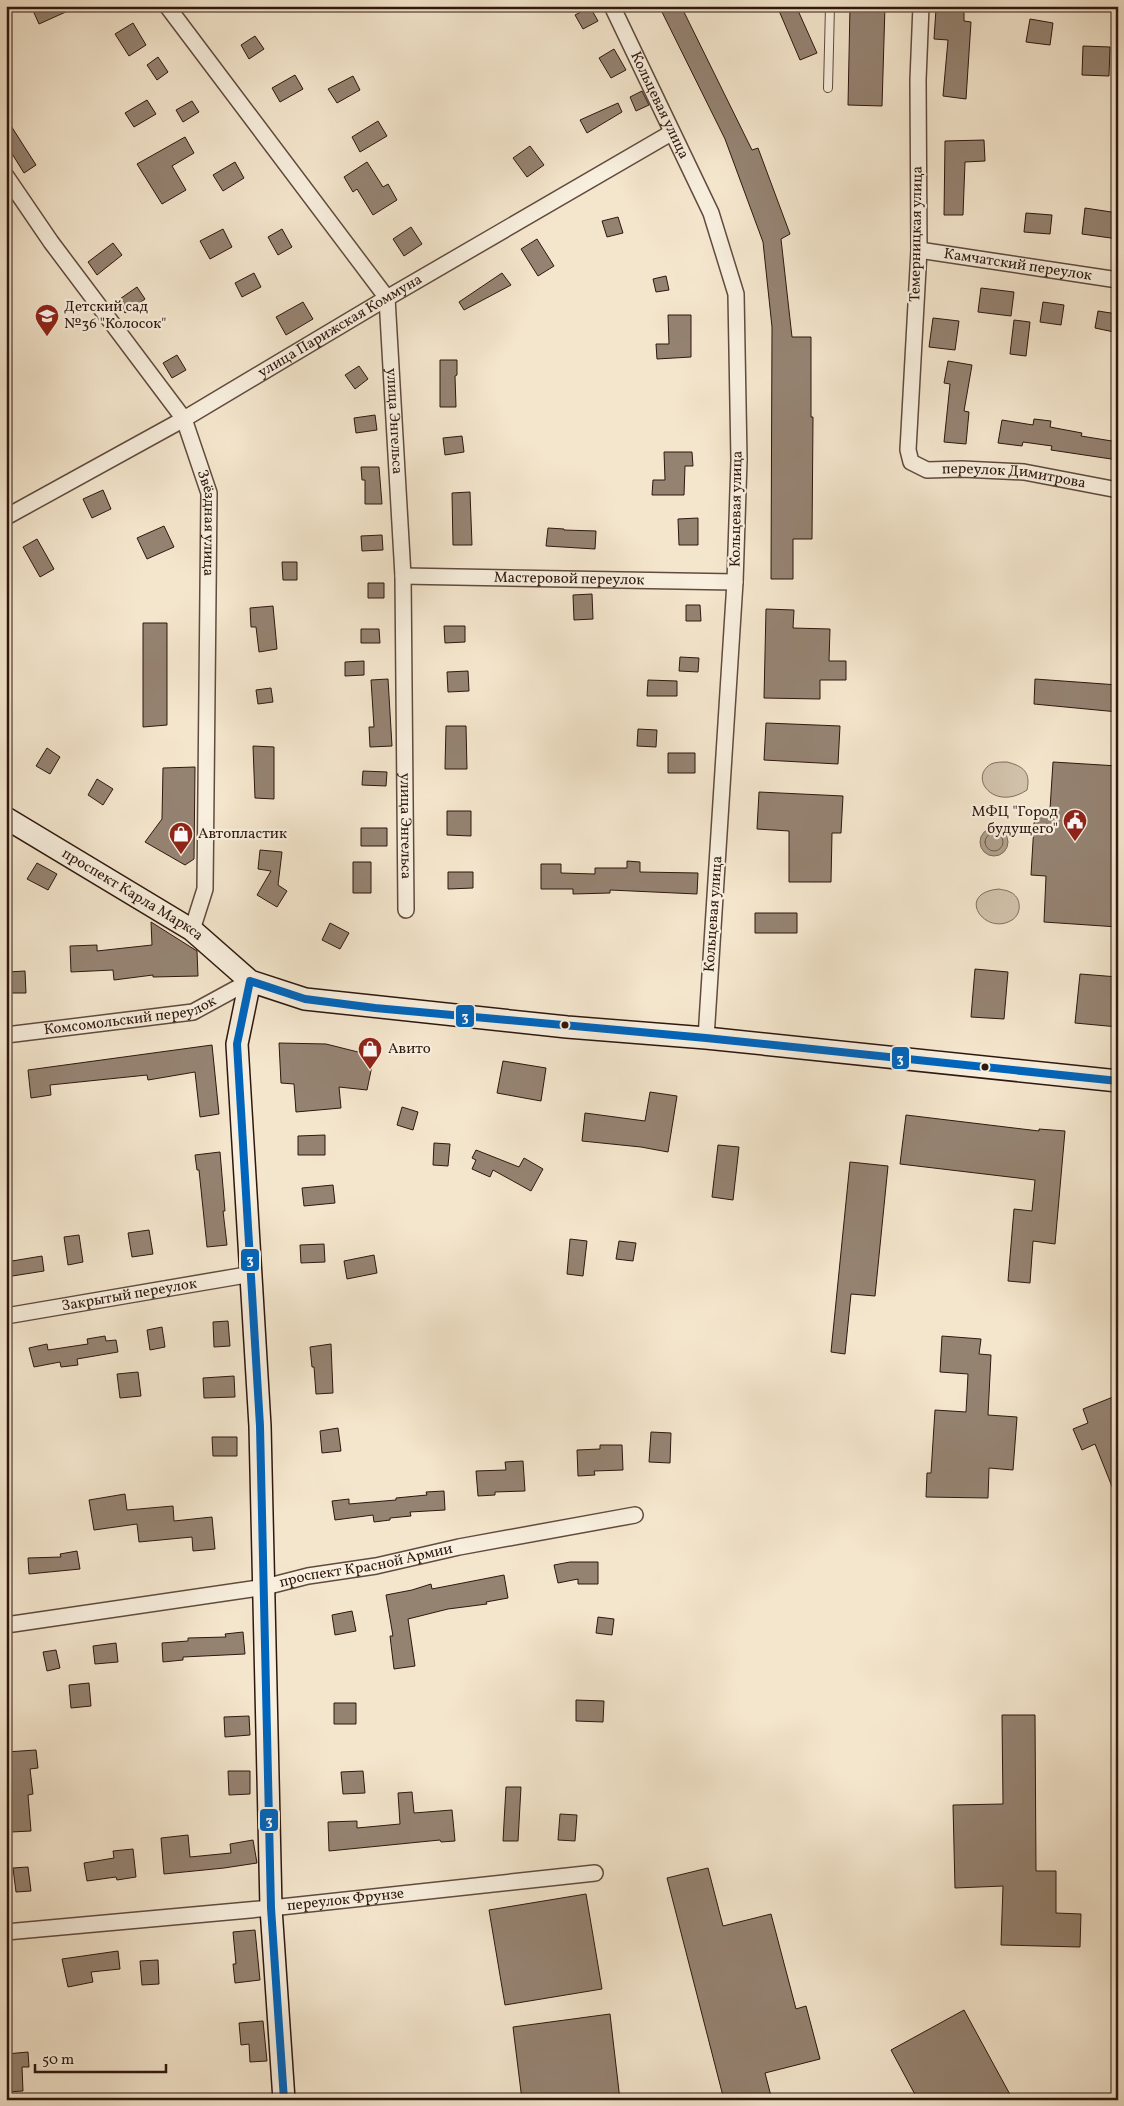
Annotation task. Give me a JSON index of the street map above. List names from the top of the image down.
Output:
{
  "streets": {
    "main road": ["проспект Карла Маркса"],
    "street": [
      "Кольцевая улица",
      "Темерницкая улица",
      "Камчатский переулок",
      "улица Парижская Коммуна",
      "улица Энгельса",
      "переулок Димитрова",
      "Звёздная улица",
      "Мастеровой переулок",
      "Комсомольский переулок",
      "Закрытый переулок",
      "проспект Красной Армии",
      "переулок Фрунзе"
    ]
  },
  "crossings": [
    ["Кольцевая улица", "улица Парижская Коммуна"],
    ["Кольцевая улица", "Мастеровой переулок"],
    ["Темерницкая улица", "Камчатский переулок"],
    ["Темерницкая улица", "переулок Димитрова"],
    ["улица Парижская Коммуна", "улица Энгельса"],
    ["улица Парижская Коммуна", "Звёздная улица"],
    ["улица Энгельса", "Мастеровой переулок"],
    ["Звёздная улица", "проспект Карла Маркса"],
    ["проспект Карла Маркса", "Комсомольский переулок"]
  ],
  "places": {
    "school or university": ["Детский сад №36 \"Колосок\""],
    "public building": ["МФЦ \"Город будущего\""],
    "shop": ["Автопластик", "Авито"]
  },
  "lines": ["transit line 3"],
  "scale_bar": "50 m"
}
